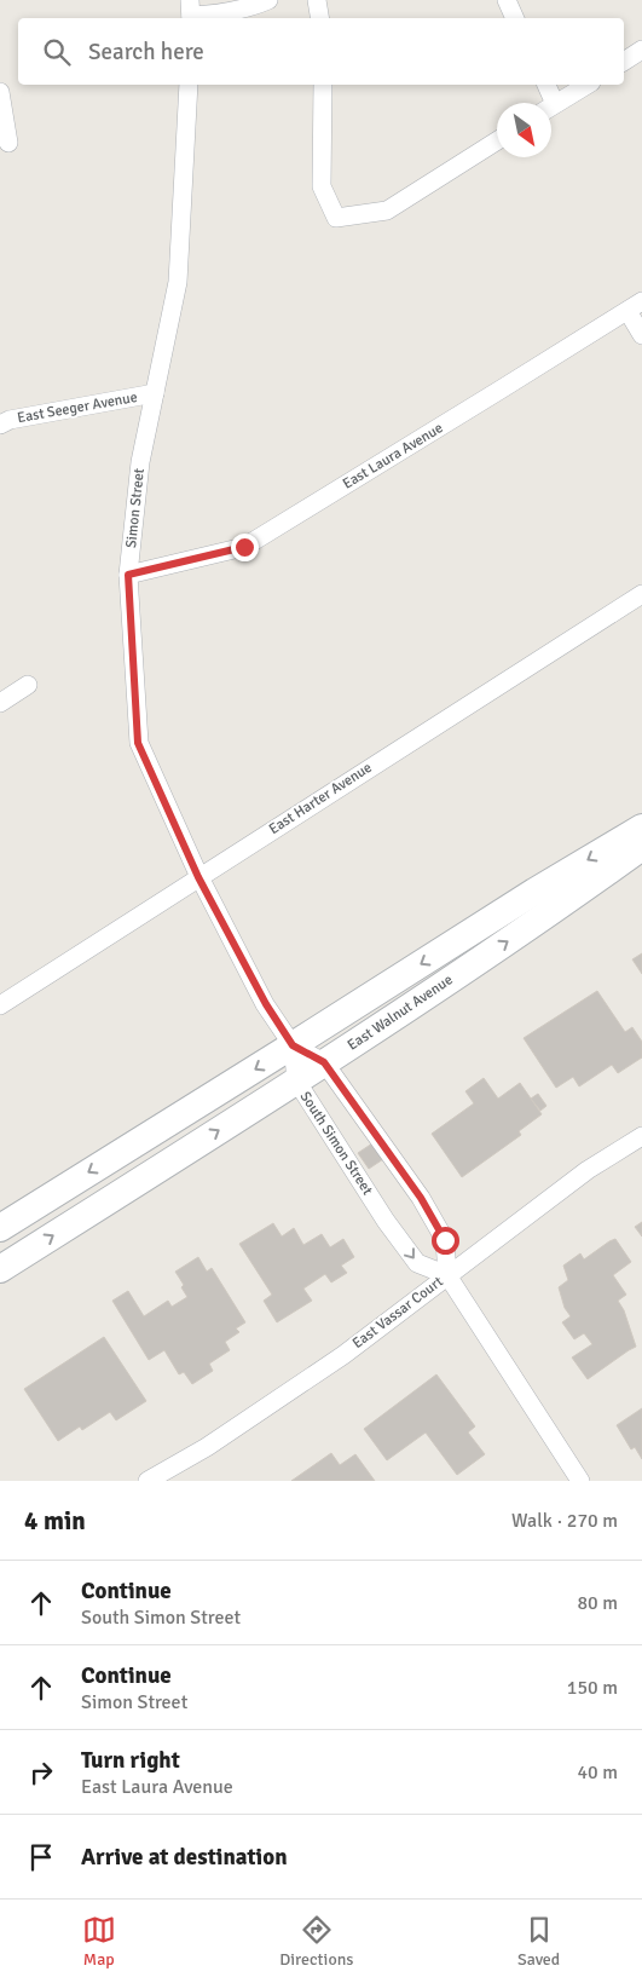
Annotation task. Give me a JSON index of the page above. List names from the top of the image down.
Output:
{
  "streets": {
    "main road": ["East Walnut Avenue"],
    "street": [
      "East Seeger Avenue",
      "East Laura Avenue",
      "Simon Street",
      "East Harter Avenue",
      "South Simon Street",
      "East Vassar Court"
    ]
  },
  "crossings": [
    ["East Seeger Avenue", "Simon Street"],
    ["East Laura Avenue", "Simon Street"],
    ["Simon Street", "East Harter Avenue"],
    ["Simon Street", "East Walnut Avenue"],
    ["Simon Street", "South Simon Street"],
    ["East Walnut Avenue", "South Simon Street"],
    ["South Simon Street", "East Vassar Court"]
  ],
  "north": "bottom right",
  "page": {
    "search": "Search here",
    "heading": ["4 min", "Walk · 270 m"],
    "list": [
      ["Continue", "South Simon Street", "80 m"],
      ["Continue", "Simon Street", "150 m"],
      ["Turn right", "East Laura Avenue", "40 m"],
      "Arrive at destination"
    ],
    "nav": ["Map", "Directions", "Saved"]
  }
}
